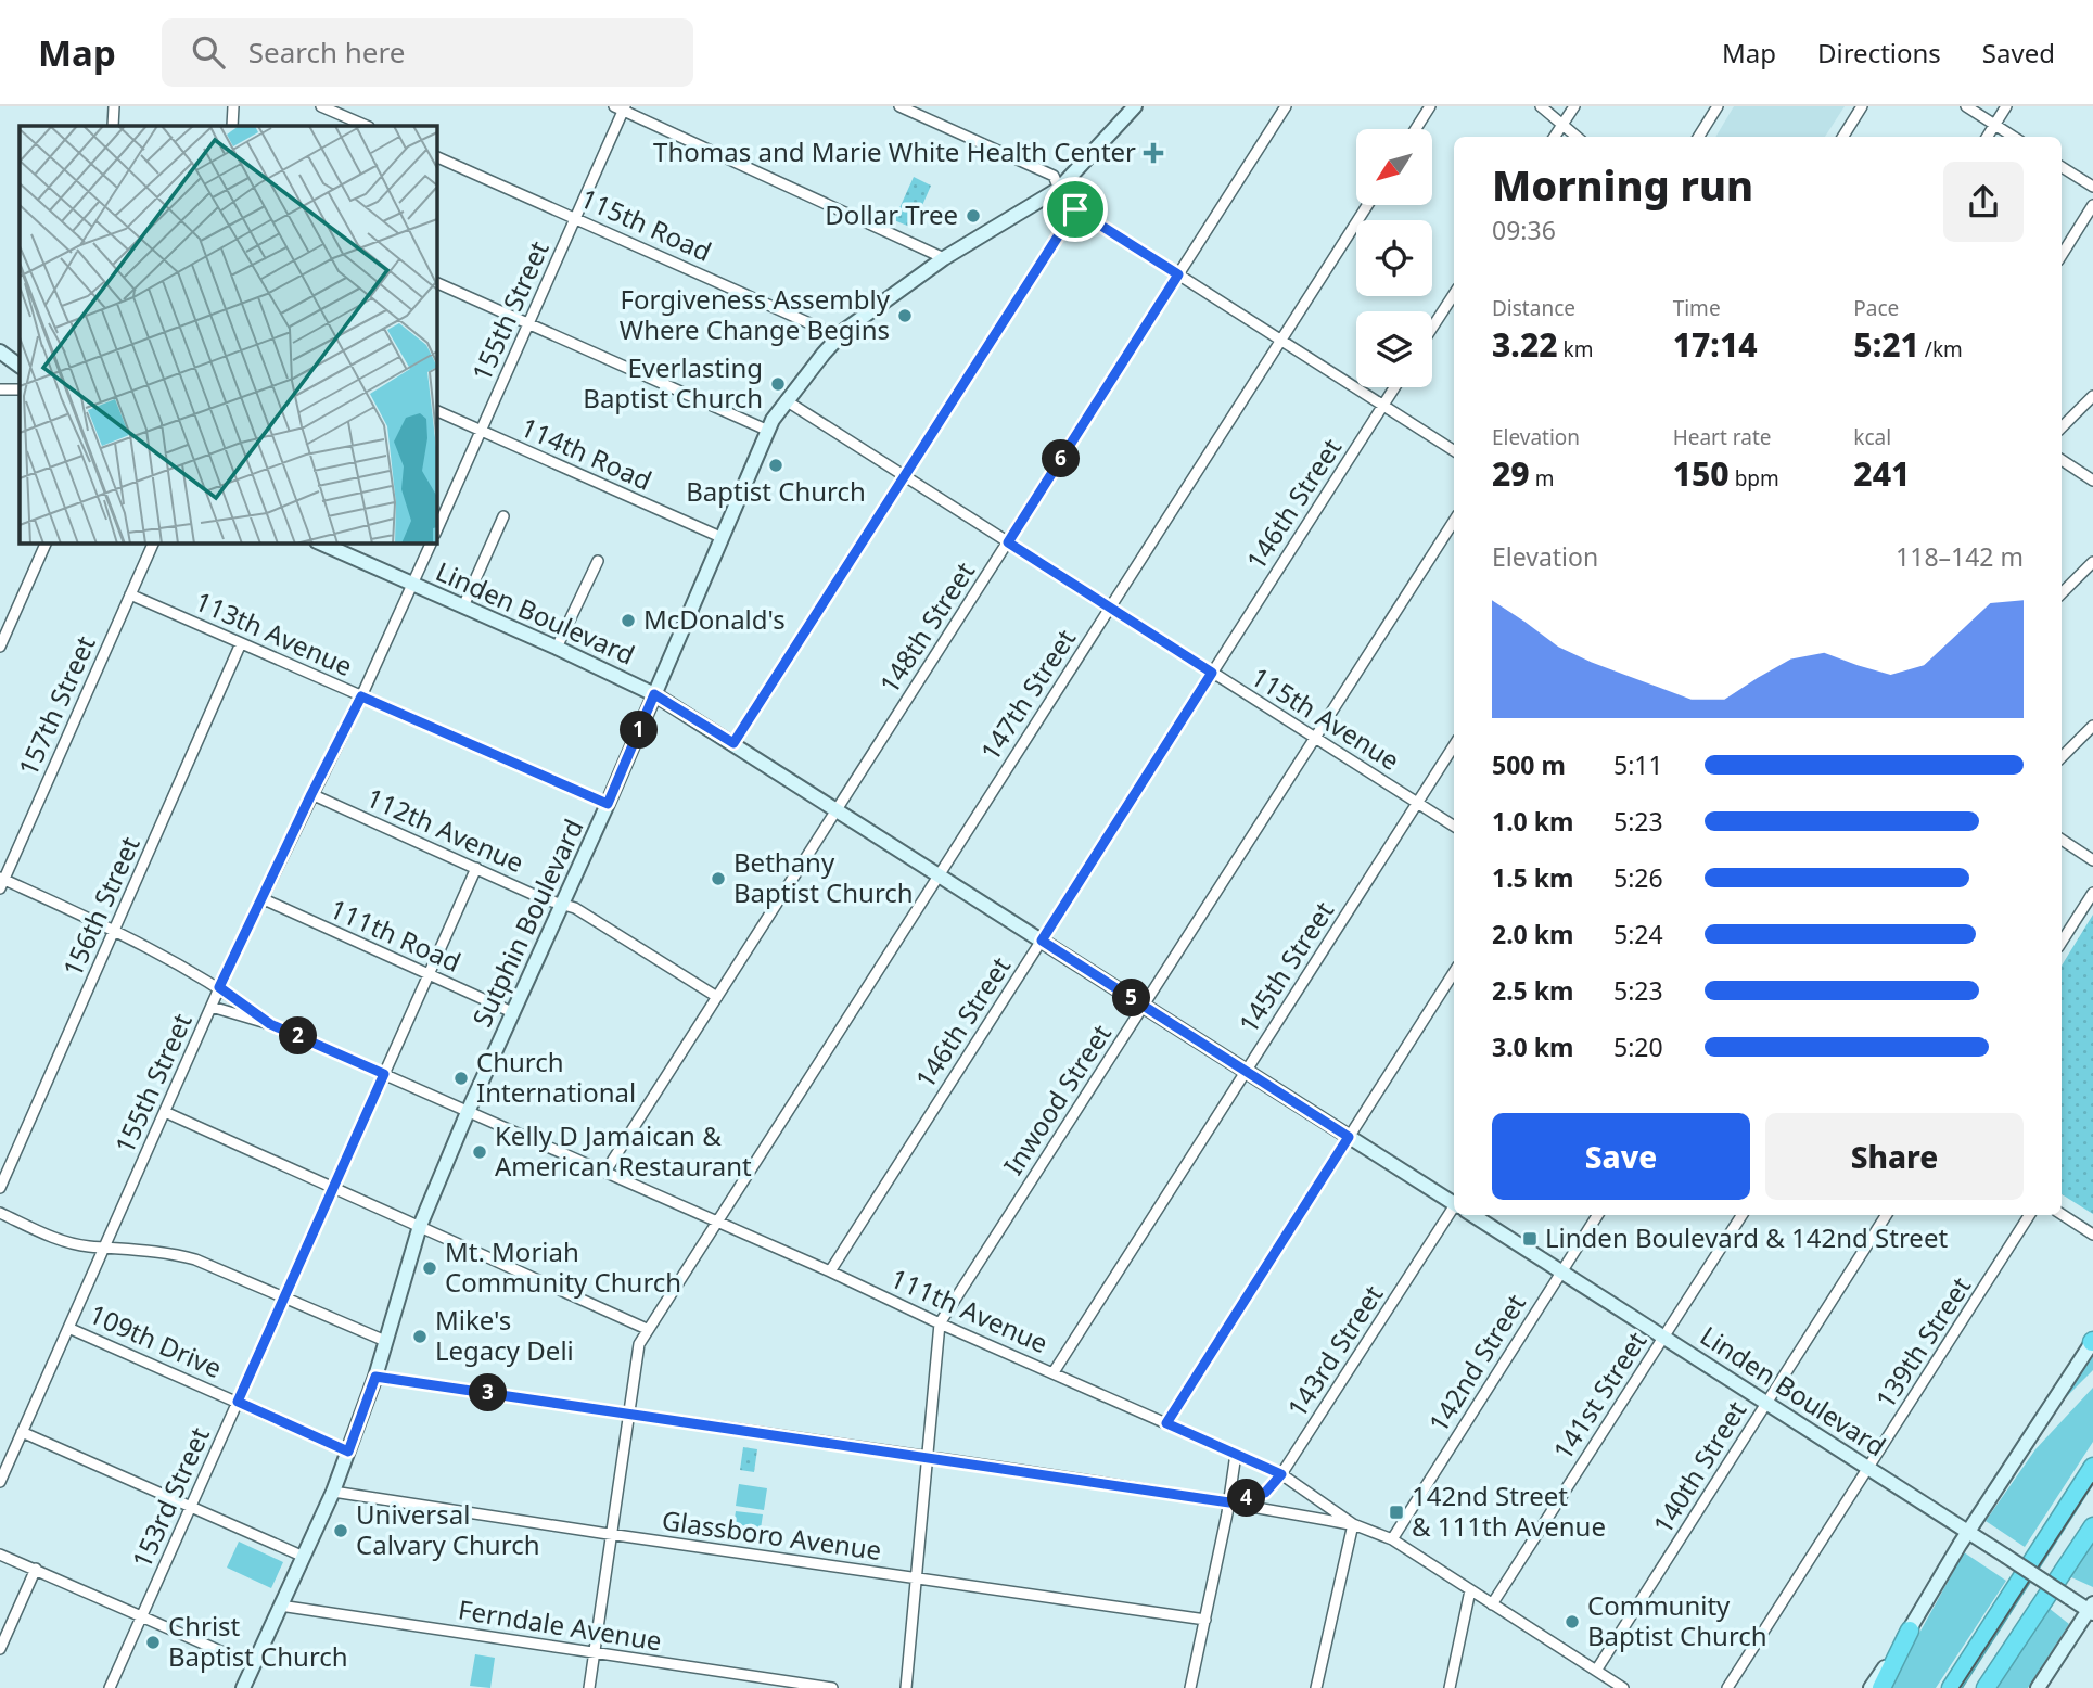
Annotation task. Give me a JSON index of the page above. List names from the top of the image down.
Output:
{
  "streets": {
    "main road": ["Linden Boulevard", "Sutphin Boulevard"],
    "street": [
      "115th Road",
      "155th Street",
      "114th Road",
      "146th Street",
      "148th Street",
      "113th Avenue",
      "147th Street",
      "157th Street",
      "115th Avenue",
      "112th Avenue",
      "156th Street",
      "111th Road",
      "145th Street",
      "Inwood Street",
      "111th Avenue",
      "109th Drive",
      "139th Street",
      "143rd Street",
      "142nd Street",
      "141st Street",
      "140th Street",
      "153rd Street",
      "Glassboro Avenue",
      "Ferndale Avenue"
    ]
  },
  "crossings": [
    ["115th Road", "155th Street"],
    ["115th Road", "Sutphin Boulevard"],
    ["155th Street", "114th Road"],
    ["155th Street", "Linden Boulevard"],
    ["155th Street", "113th Avenue"],
    ["155th Street", "112th Avenue"],
    ["155th Street", "111th Road"],
    ["155th Street", "111th Avenue"],
    ["155th Street", "109th Drive"],
    ["114th Road", "Sutphin Boulevard"],
    ["146th Street", "Linden Boulevard"],
    ["146th Street", "115th Avenue"],
    ["146th Street", "111th Avenue"],
    ["Linden Boulevard", "148th Street"],
    ["Linden Boulevard", "147th Street"],
    ["Linden Boulevard", "Sutphin Boulevard"],
    ["Linden Boulevard", "145th Street"],
    ["Linden Boulevard", "Inwood Street"],
    ["Linden Boulevard", "139th Street"],
    ["Linden Boulevard", "142nd Street"],
    ["Linden Boulevard", "141st Street"],
    ["Linden Boulevard", "140th Street"],
    ["148th Street", "115th Avenue"],
    ["148th Street", "112th Avenue"],
    ["148th Street", "111th Avenue"],
    ["113th Avenue", "157th Street"],
    ["113th Avenue", "156th Street"],
    ["113th Avenue", "Sutphin Boulevard"],
    ["147th Street", "115th Avenue"],
    ["147th Street", "111th Avenue"],
    ["147th Street", "Glassboro Avenue"],
    ["147th Street", "Ferndale Avenue"],
    ["157th Street", "111th Avenue"],
    ["115th Avenue", "Sutphin Boulevard"],
    ["115th Avenue", "145th Street"],
    ["115th Avenue", "Inwood Street"],
    ["112th Avenue", "Sutphin Boulevard"],
    ["112th Avenue", "153rd Street"],
    ["156th Street", "111th Avenue"],
    ["Sutphin Boulevard", "111th Road"],
    ["Sutphin Boulevard", "111th Avenue"],
    ["Sutphin Boulevard", "109th Drive"],
    ["Sutphin Boulevard", "Glassboro Avenue"],
    ["Sutphin Boulevard", "Ferndale Avenue"],
    ["111th Road", "153rd Street"],
    ["145th Street", "111th Avenue"],
    ["Inwood Street", "111th Avenue"],
    ["Inwood Street", "Glassboro Avenue"],
    ["111th Avenue", "143rd Street"],
    ["111th Avenue", "142nd Street"],
    ["111th Avenue", "141st Street"],
    ["111th Avenue", "140th Street"],
    ["111th Avenue", "153rd Street"],
    ["109th Drive", "153rd Street"]
  ],
  "places": {
    "health": ["Thomas and Marie White Health Center"],
    "other": [
      "Dollar Tree",
      "Forgiveness Assembly Where Change Begins",
      "Everlasting Baptist Church",
      "Baptist Church",
      "McDonald's",
      "Bethany Baptist Church",
      "Church International",
      "Kelly D Jamaican & American Restaurant",
      "Mt. Moriah Community Church",
      "Mike's Legacy Deli",
      "Universal Calvary Church",
      "Community Baptist Church",
      "Christ Baptist Church"
    ],
    "transit": ["Linden Boulevard & 142nd Street", "142nd Street & 111th Avenue"]
  },
  "north": "bottom left",
  "page": {
    "header": "Map",
    "search": "Search here",
    "nav": ["Map", "Directions", "Saved"],
    "heading": ["Morning run", "09:36"],
    "stats": [
      ["Distance", "3.22 km"],
      ["Time", "17:14"],
      ["Pace", "5:21 /km"],
      ["Elevation", "29 m"],
      ["Heart rate", "150 bpm"],
      ["kcal", "241"]
    ],
    "pins": [
      "6",
      "1",
      "5",
      "2",
      "3",
      "4"
    ],
    "chart": ["Elevation", "118–142 m"],
    "list": [
      {
        "name": "500 m",
        "note": "5:11"
      },
      {
        "name": "1.0 km",
        "note": "5:23"
      },
      {
        "name": "1.5 km",
        "note": "5:26"
      },
      {
        "name": "2.0 km",
        "note": "5:24"
      },
      {
        "name": "2.5 km",
        "note": "5:23"
      },
      {
        "name": "3.0 km",
        "note": "5:20"
      }
    ],
    "buttons": ["Save", "Share"]
  }
}
